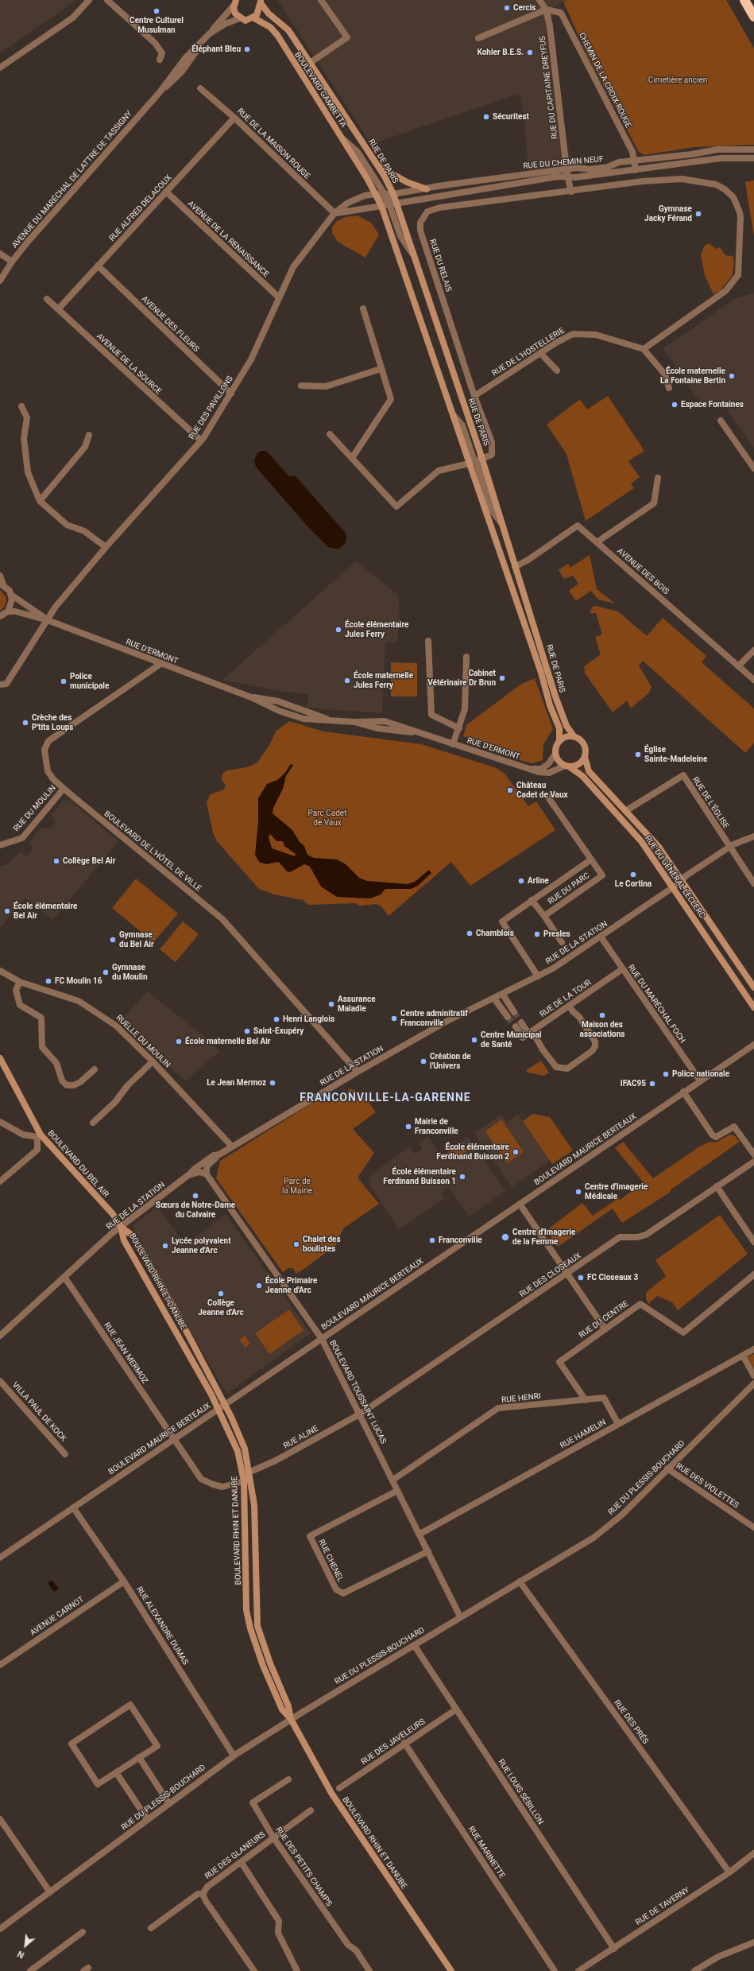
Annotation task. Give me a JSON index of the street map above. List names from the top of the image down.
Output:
{
  "streets": {
    "main road": [
      "BOULEVARD GAMBETTA",
      "RUE DE PARIS",
      "RUE DU GÉNÉRAL LECLERC",
      "BOULEVARD DU BEL AIR",
      "BOULEVARD RHIN ET DANUBE"
    ],
    "street": [
      "CHEMIN DE LA CROIX-ROUGE",
      "RUE DU CAPITAINE DREYFUS",
      "RUE DE LA MAISON ROUGE",
      "RUE DU CHEMIN NEUF",
      "AVENUE DU MARÉCHAL DE LATTRE DE TASSIGNY",
      "RUE ALFRED DELACOUX",
      "AVENUE DE LA RENAISSANCE",
      "RUE DU RELAIS",
      "AVENUE DES FLEURS",
      "RUE DE L'HOSTELLERIE",
      "AVENUE DE LA SOURCE",
      "RUE DES PAVILLONS",
      "AVENUE DES BOIS",
      "RUE D'ERMONT",
      "RUE DE L'ÉGLISE",
      "RUE DU MOULIN",
      "BOULEVARD DE L'HÔTEL DE VILLE",
      "RUE DU PARC",
      "RUE DE LA STATION",
      "RUE DE LA TOUR",
      "RUE DU MARÉCHAL FOCH",
      "RUELLE DU MOULIN",
      "BOULEVARD MAURICE BERTEAUX",
      "RUE DES CLOSEAUX",
      "RUE DU CENTRE",
      "RUE JEAN MERMOZ",
      "BOULEVARD TOUSSAINT LUCAS",
      "RUE HENRI",
      "VILLA PAUL DE KOCK",
      "RUE HAMELIN",
      "RUE ALINE",
      "RUE DU PLESSIS-BOUCHARD",
      "RUE DES VIOLETTES",
      "RUE CHENEL",
      "AVENUE CARNOT",
      "RUE ALEXANDRE DUMAS",
      "RUE DES PRÉS",
      "RUE DES JAVELEURS",
      "RUE LOUIS SÉBILLON",
      "RUE MARINETTE",
      "RUE DES GLANEURS",
      "RUE DES PETITS CHAMPS",
      "RUE DE TAVERNY"
    ]
  },
  "crossings": [
    ["CHEMIN DE LA CROIX-ROUGE", "RUE DU CAPITAINE DREYFUS"],
    ["CHEMIN DE LA CROIX-ROUGE", "RUE DU CHEMIN NEUF"],
    ["RUE DU CAPITAINE DREYFUS", "RUE DU CHEMIN NEUF"],
    ["BOULEVARD GAMBETTA", "RUE DE PARIS"],
    ["RUE DE LA MAISON ROUGE", "RUE ALFRED DELACOUX"],
    ["RUE DE LA MAISON ROUGE", "RUE DES PAVILLONS"],
    ["RUE DE PARIS", "RUE DU CHEMIN NEUF"],
    ["RUE DE PARIS", "RUE DU RELAIS"],
    ["RUE DE PARIS", "RUE DES PAVILLONS"],
    ["RUE DE PARIS", "AVENUE DES BOIS"],
    ["RUE DE PARIS", "RUE D'ERMONT"],
    ["RUE DE PARIS", "RUE DU GÉNÉRAL LECLERC"],
    ["RUE DU CHEMIN NEUF", "RUE DES PAVILLONS"],
    ["RUE ALFRED DELACOUX", "AVENUE DE LA RENAISSANCE"],
    ["RUE ALFRED DELACOUX", "AVENUE DES FLEURS"],
    ["RUE ALFRED DELACOUX", "AVENUE DE LA SOURCE"],
    ["AVENUE DE LA RENAISSANCE", "RUE DES PAVILLONS"],
    ["RUE DU RELAIS", "RUE DE L'HOSTELLERIE"],
    ["AVENUE DES FLEURS", "RUE DES PAVILLONS"],
    ["AVENUE DE LA SOURCE", "RUE DES PAVILLONS"],
    ["RUE DES PAVILLONS", "RUE D'ERMONT"],
    ["RUE D'ERMONT", "BOULEVARD DE L'HÔTEL DE VILLE"],
    ["RUE D'ERMONT", "RUE DU GÉNÉRAL LECLERC"],
    ["RUE DE L'ÉGLISE", "RUE DU GÉNÉRAL LECLERC"],
    ["RUE DE L'ÉGLISE", "RUE DE LA STATION"],
    ["RUE DU MOULIN", "BOULEVARD DE L'HÔTEL DE VILLE"],
    ["BOULEVARD DE L'HÔTEL DE VILLE", "RUE DE LA STATION"],
    ["RUE DU GÉNÉRAL LECLERC", "RUE DE LA STATION"],
    ["RUE DU PARC", "RUE DE LA STATION"],
    ["RUE DE LA STATION", "RUE DU MARÉCHAL FOCH"],
    ["RUE DE LA STATION", "RUELLE DU MOULIN"],
    ["RUE DE LA STATION", "BOULEVARD DU BEL AIR"],
    ["RUE DE LA STATION", "BOULEVARD RHIN ET DANUBE"],
    ["RUE DE LA STATION", "RUE JEAN MERMOZ"],
    ["RUE DE LA TOUR", "RUE DU MARÉCHAL FOCH"],
    ["RUE DU MARÉCHAL FOCH", "BOULEVARD MAURICE BERTEAUX"],
    ["BOULEVARD MAURICE BERTEAUX", "BOULEVARD RHIN ET DANUBE"],
    ["BOULEVARD MAURICE BERTEAUX", "RUE JEAN MERMOZ"],
    ["BOULEVARD MAURICE BERTEAUX", "BOULEVARD TOUSSAINT LUCAS"],
    ["BOULEVARD MAURICE BERTEAUX", "RUE ALEXANDRE DUMAS"],
    ["BOULEVARD DU BEL AIR", "BOULEVARD RHIN ET DANUBE"],
    ["RUE DES CLOSEAUX", "BOULEVARD TOUSSAINT LUCAS"],
    ["RUE DES CLOSEAUX", "RUE ALINE"],
    ["BOULEVARD RHIN ET DANUBE", "RUE ALINE"],
    ["BOULEVARD RHIN ET DANUBE", "RUE DU PLESSIS-BOUCHARD"],
    ["RUE DU CENTRE", "RUE HENRI"],
    ["BOULEVARD TOUSSAINT LUCAS", "RUE HENRI"],
    ["BOULEVARD TOUSSAINT LUCAS", "RUE HAMELIN"],
    ["BOULEVARD TOUSSAINT LUCAS", "RUE ALINE"],
    ["BOULEVARD TOUSSAINT LUCAS", "RUE DU PLESSIS-BOUCHARD"],
    ["BOULEVARD TOUSSAINT LUCAS", "RUE CHENEL"],
    ["RUE HENRI", "RUE HAMELIN"],
    ["RUE DU PLESSIS-BOUCHARD", "RUE DES VIOLETTES"],
    ["RUE DU PLESSIS-BOUCHARD", "RUE ALEXANDRE DUMAS"],
    ["RUE DU PLESSIS-BOUCHARD", "RUE DES PRÉS"],
    ["RUE DU PLESSIS-BOUCHARD", "RUE LOUIS SÉBILLON"],
    ["AVENUE CARNOT", "RUE ALEXANDRE DUMAS"],
    ["RUE DES PRÉS", "RUE DE TAVERNY"],
    ["RUE DES JAVELEURS", "RUE LOUIS SÉBILLON"],
    ["RUE DES JAVELEURS", "RUE MARINETTE"],
    ["RUE LOUIS SÉBILLON", "RUE DE TAVERNY"],
    ["RUE DES GLANEURS", "RUE DES PETITS CHAMPS"]
  ],
  "districts": ["FRANCONVILLE-LA-GARENNE"],
  "parks": ["Cimetière ancien", "Parc Cadet de Vaux", "Parc de la Mairie"],
  "places": [
    "Cercis",
    "Centre Culturel Musulman",
    "Éléphant Bleu",
    "Kohler B.E.S.",
    "Sécuritest",
    "Gymnase Jacky Férand",
    "École maternelle La Fontaine Bertin",
    "Espace Fontaines",
    "École élémentaire Jules Ferry",
    "Cabinet Vétérinaire Dr Brun",
    "École maternelle Jules Ferry",
    "Police municipale",
    "Crèche des P'tits Loups",
    "Église Sainte-Madeleine",
    "Château Cadet de Vaux",
    "Collège Bel Air",
    "Le Cortina",
    "Arline",
    "École élémentaire Bel Air",
    "Chamblois",
    "Presles",
    "Gymnase du Bel Air",
    "Gymnase du Moulin",
    "FC Moulin 16",
    "Assurance Maladie",
    "Maison des associations",
    "Centre adminitratif Franconville",
    "Henri Langlois",
    "Saint-Exupéry",
    "Centre Municipal de Santé",
    "École maternelle Bel Air",
    "Création de l'Univers",
    "Police nationale",
    "Le Jean Mermoz",
    "IFAC95",
    "Mairie de Franconville",
    "École élémentaire Ferdinand Buisson 2",
    "École élémentaire Ferdinand Buisson 1",
    "Centre d'Imagerie Médicale",
    "Sœurs de Notre-Dame du Calvaire",
    "Centre d'Imagerie de la Femme",
    "Franconville",
    "Chalet des boulistes",
    "Lycée polyvalent Jeanne d'Arc",
    "FC Closeaux 3",
    "École Primaire Jeanne d'Arc",
    "Collège Jeanne d'Arc"
  ],
  "north": "bottom left"
}
